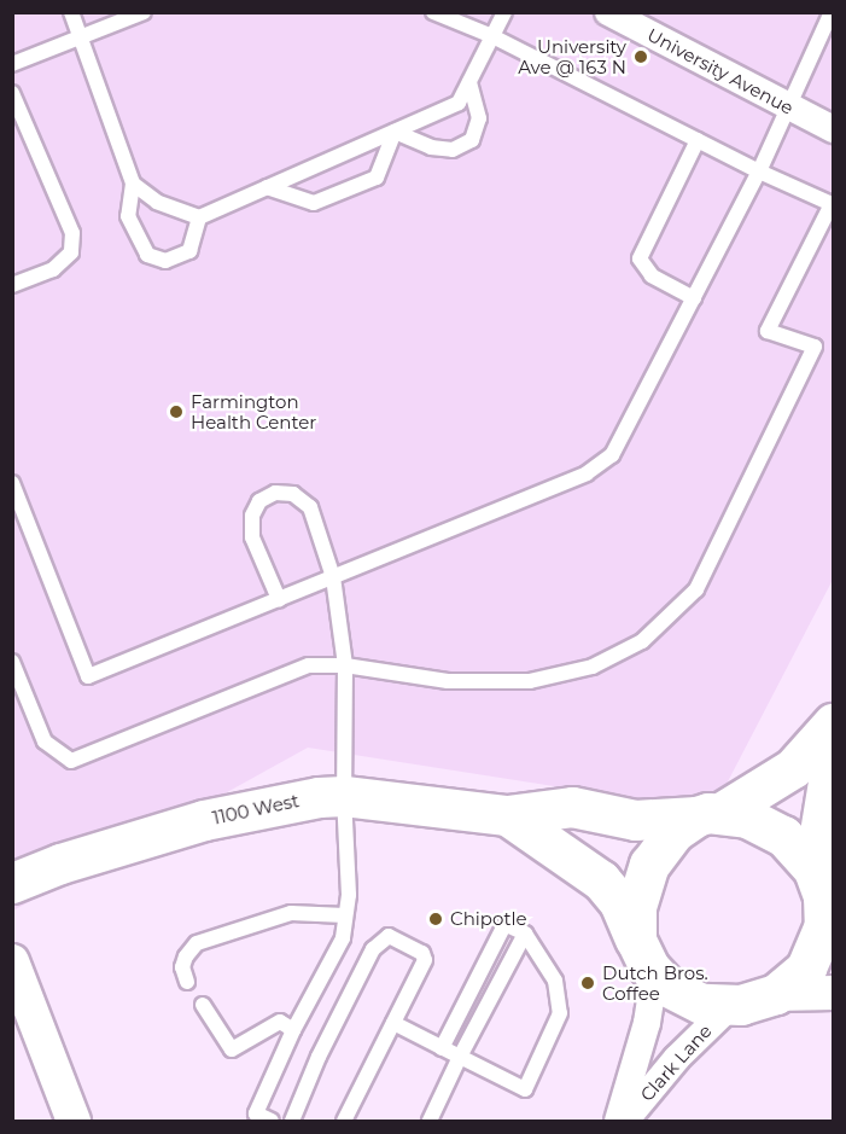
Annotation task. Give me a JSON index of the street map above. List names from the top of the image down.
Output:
{
  "streets": {
    "main road": ["1100 West"],
    "street": ["University Avenue", "Clark Lane"]
  },
  "crossings": [
    ["1100 West", "Clark Lane"]
  ],
  "places": [
    "University Ave @ 163 N",
    "Farmington Health Center",
    "Chipotle",
    "Dutch Bros. Coffee"
  ]
}
